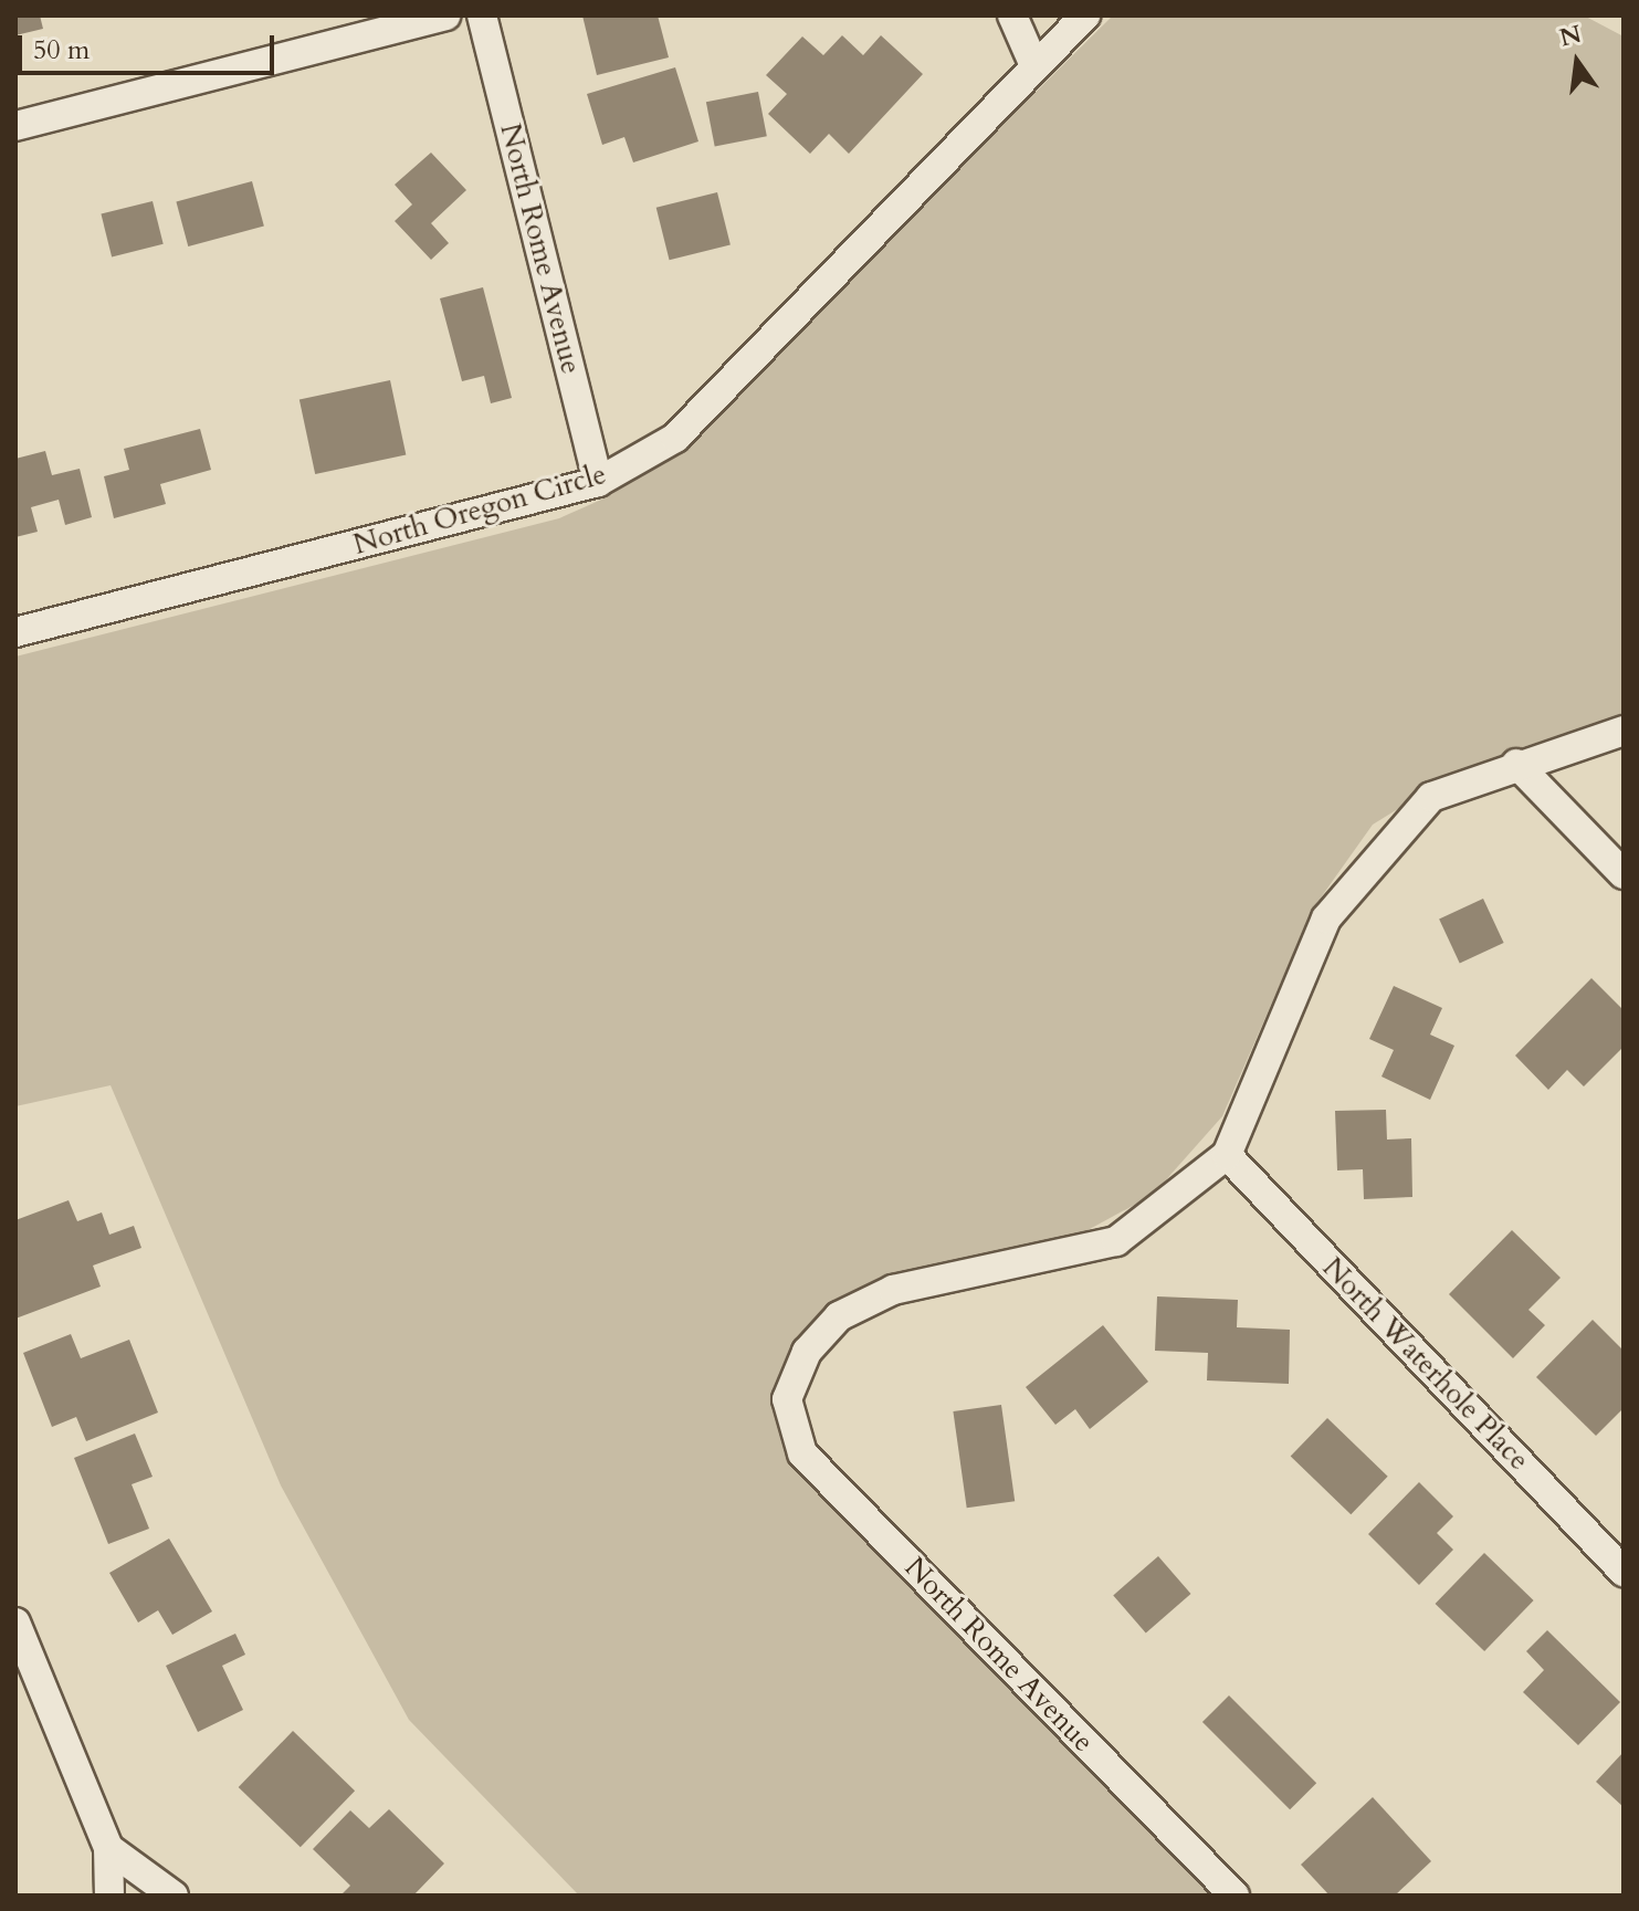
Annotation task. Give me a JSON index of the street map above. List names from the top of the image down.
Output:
{
  "streets": {
    "street": ["North Rome Avenue", "North Oregon Circle", "North Waterhole Place"]
  },
  "crossings": [
    ["North Rome Avenue", "North Oregon Circle"],
    ["North Rome Avenue", "North Waterhole Place"]
  ],
  "scale_bar": "50 m",
  "north": "top"
}
